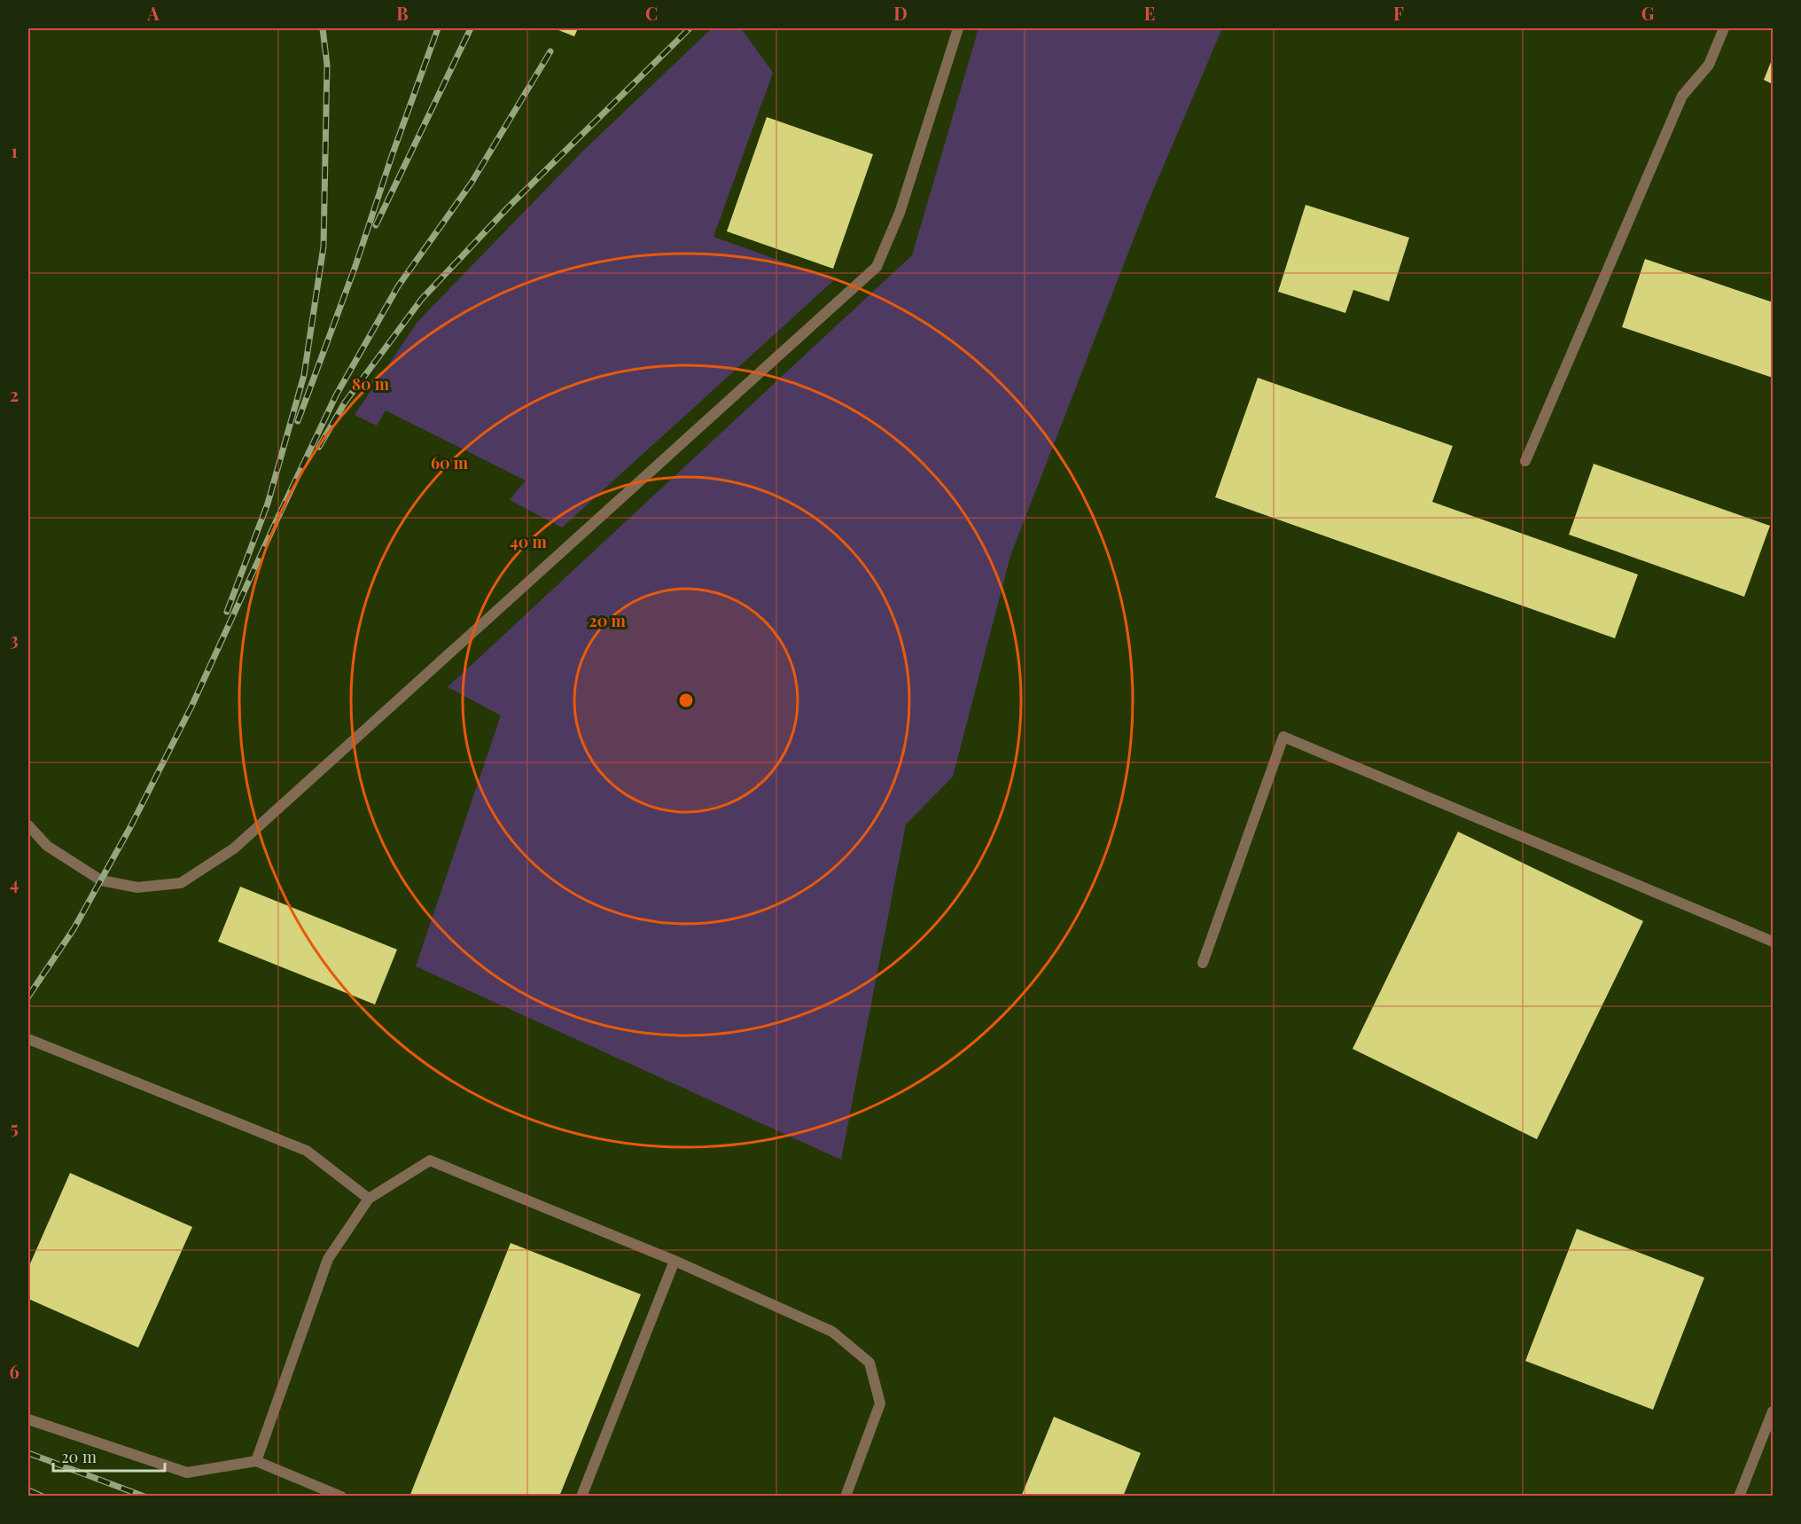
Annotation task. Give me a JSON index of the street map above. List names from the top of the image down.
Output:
{
  "scale_bar": "20 m",
  "grid": {
    "columns": [
      "A",
      "B",
      "C",
      "D",
      "E",
      "F",
      "G"
    ],
    "rows": [
      "1",
      "2",
      "3",
      "4",
      "5",
      "6"
    ]
  },
  "rings": [
    "80 m",
    "60 m",
    "40 m",
    "20 m"
  ]
}
